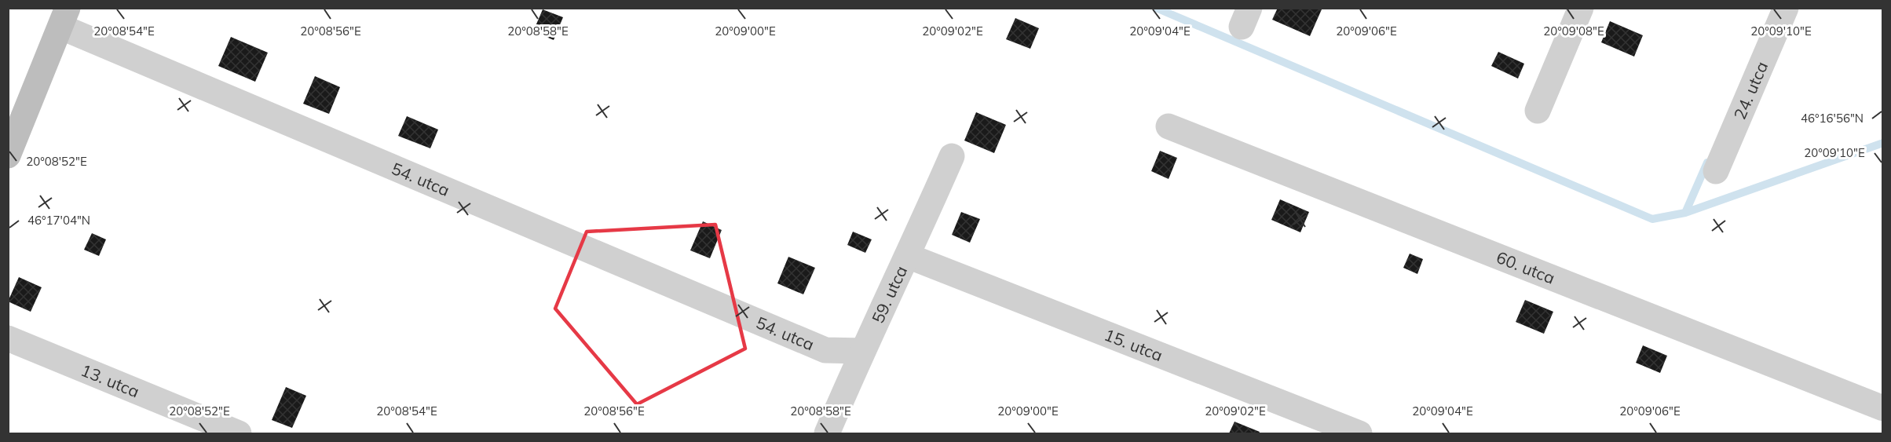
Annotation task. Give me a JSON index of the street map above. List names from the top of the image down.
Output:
{
  "streets": {
    "street": [
      "24. utca",
      "54. utca",
      "60. utca",
      "59. utca",
      "15. utca",
      "13. utca"
    ]
  },
  "crossings": [
    ["54. utca", "59. utca"],
    ["59. utca", "15. utca"]
  ],
  "coordinates": [
    "20°09'04\"E",
    "20°09'06\"E",
    "20°09'08\"E",
    "20°09'10\"E",
    "20°08'54\"E",
    "20°08'56\"E",
    "20°08'58\"E",
    "20°09'00\"E",
    "20°09'02\"E",
    "46°16'56\"N",
    "20°08'52\"E",
    "46°17'04\"N"
  ]
}
